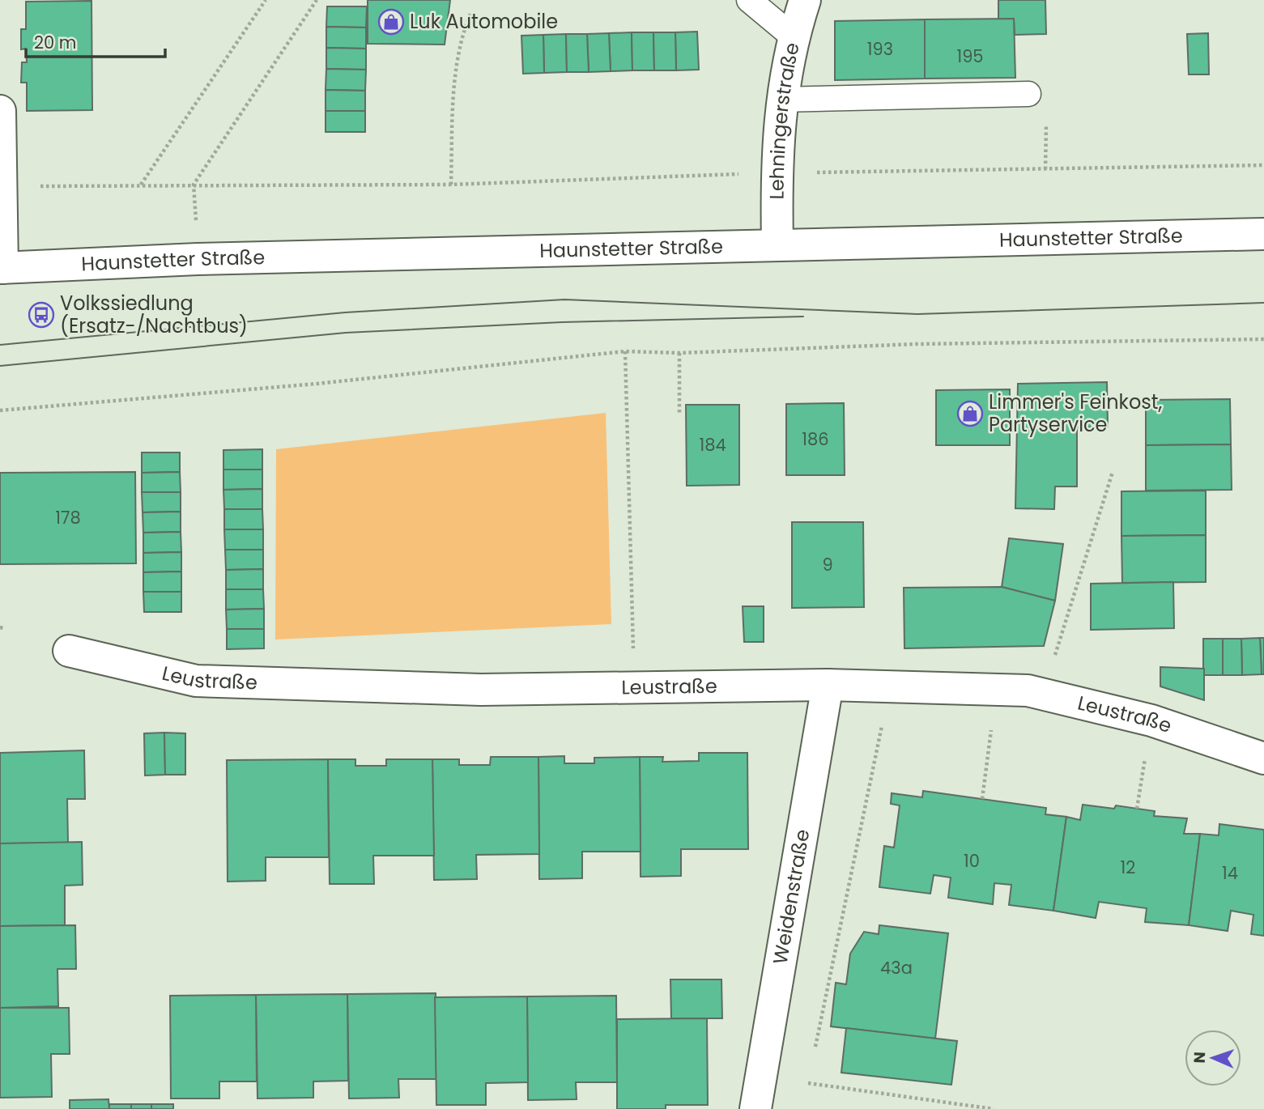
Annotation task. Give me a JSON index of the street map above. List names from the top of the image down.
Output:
{
  "streets": {
    "street": [
      "Lehningerstraße",
      "Haunstetter Straße",
      "Leustraße",
      "Weidenstraße"
    ]
  },
  "crossings": [
    ["Lehningerstraße", "Haunstetter Straße"],
    ["Leustraße", "Weidenstraße"]
  ],
  "places": {
    "shop": ["Luk Automobile", "Limmer's Feinkost, Partyservice"],
    "bus stop": ["Volkssiedlung (Ersatz-/Nachtbus)"]
  },
  "house_numbers": [
    "193",
    "195",
    "186",
    "184",
    "178",
    "9",
    "10",
    "12",
    "14",
    "43a"
  ],
  "scale_bar": "20 m",
  "north": "left"
}
